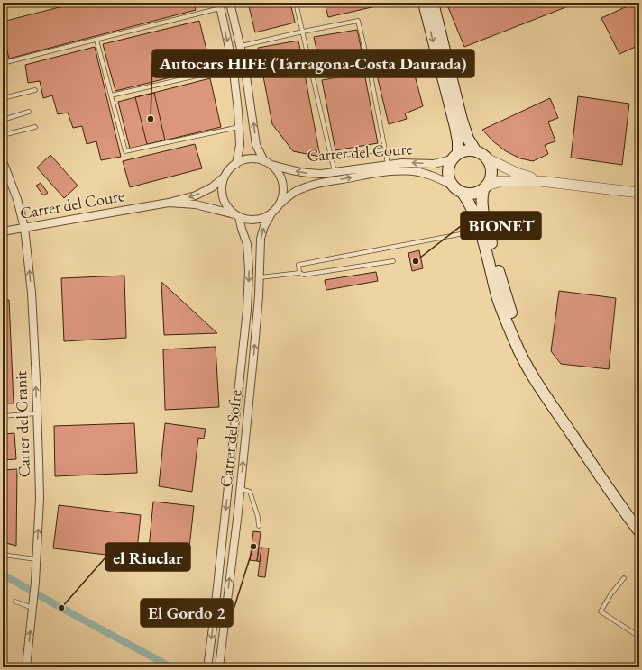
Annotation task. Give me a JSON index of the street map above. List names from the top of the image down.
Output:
{
  "streets": {
    "street": ["Carrer del Coure", "Carrer del Granit", "Carrer del Sofre"]
  },
  "crossings": [
    ["Carrer del Coure", "Carrer del Granit"],
    ["Carrer del Coure", "Carrer del Sofre"]
  ],
  "one_way": ["Carrer del Granit"],
  "places": [
    "Autocars HIFE (Tarragona-Costa Daurada)",
    "BIONET",
    "El Gordo 2",
    "el Riuclar"
  ]
}
